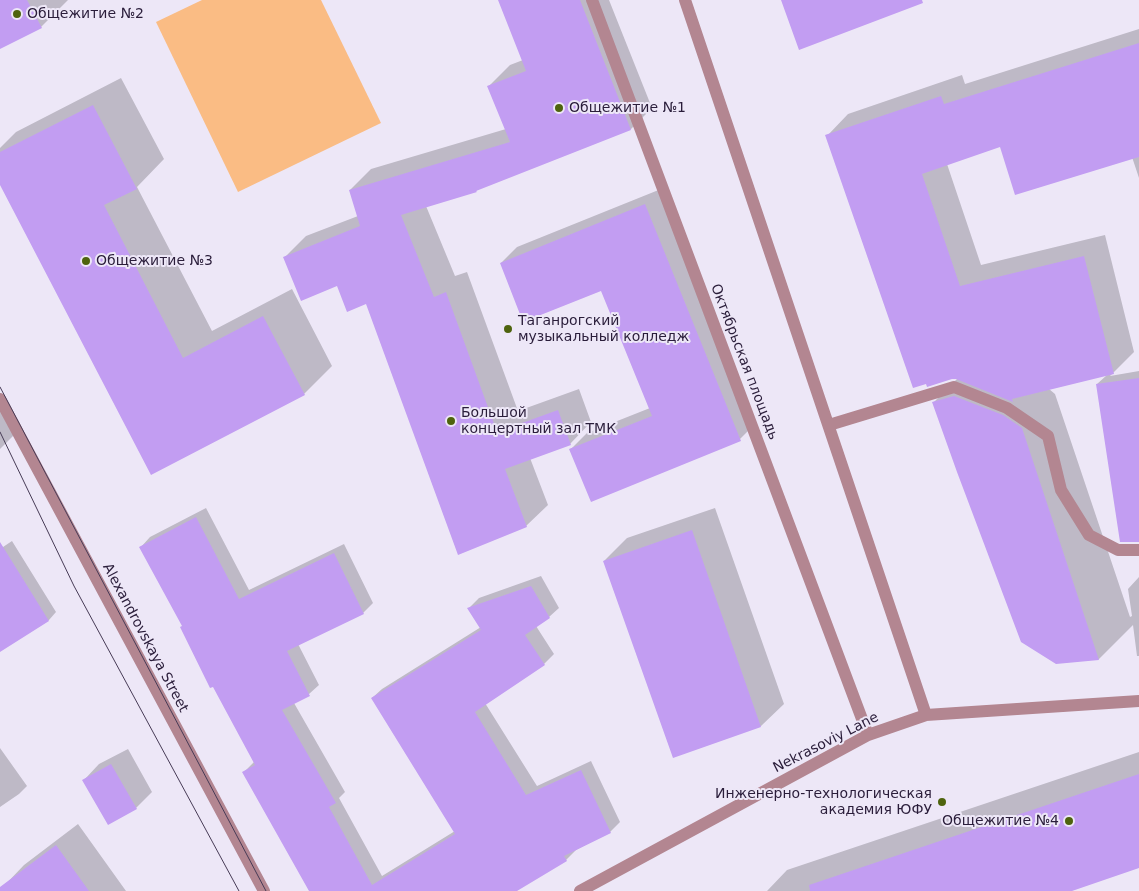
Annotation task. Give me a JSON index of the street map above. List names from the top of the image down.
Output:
{
  "streets": {
    "street": ["Октябрьская площадь", "Alexandrovskaya Street", "Nekrasoviy Lane"]
  },
  "crossings": [
    ["Октябрьская площадь", "Nekrasoviy Lane"]
  ],
  "places": [
    "Общежитие №2",
    "Общежитие №1",
    "Общежитие №3",
    "Таганрогский музыкальный колледж",
    "Большой концертный зал ТМК",
    "Инженерно-технологическая академия ЮФУ",
    "Общежитие №4"
  ]
}
